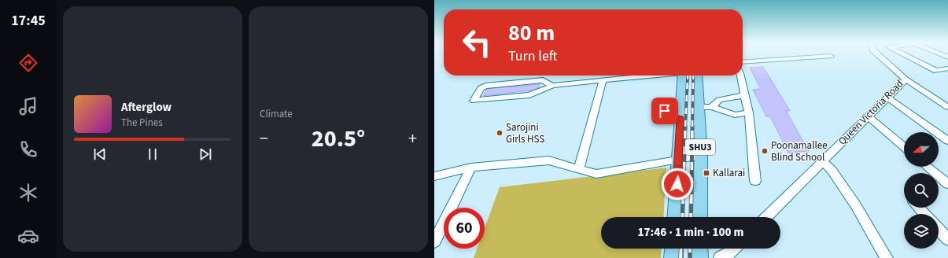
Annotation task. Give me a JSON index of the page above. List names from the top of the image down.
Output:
{
  "streets": {
    "main road": ["SHU3"],
    "street": ["Queen Victoria Road"]
  },
  "places": {
    "other": ["Sarojini Girls HSS", "Poonamallee Blind School"],
    "transit": ["Kallarai"]
  },
  "north": "left",
  "page": {
    "tabs": "17:45",
    "tile": "Climate",
    "turn": ["80 m", "Turn left"],
    "song": ["Afterglow", "The Pines"],
    "heat": ["−", "20.5°", "+"],
    "limit": "60",
    "trip": "17:46 · 1 min · 100 m"
  }
}
